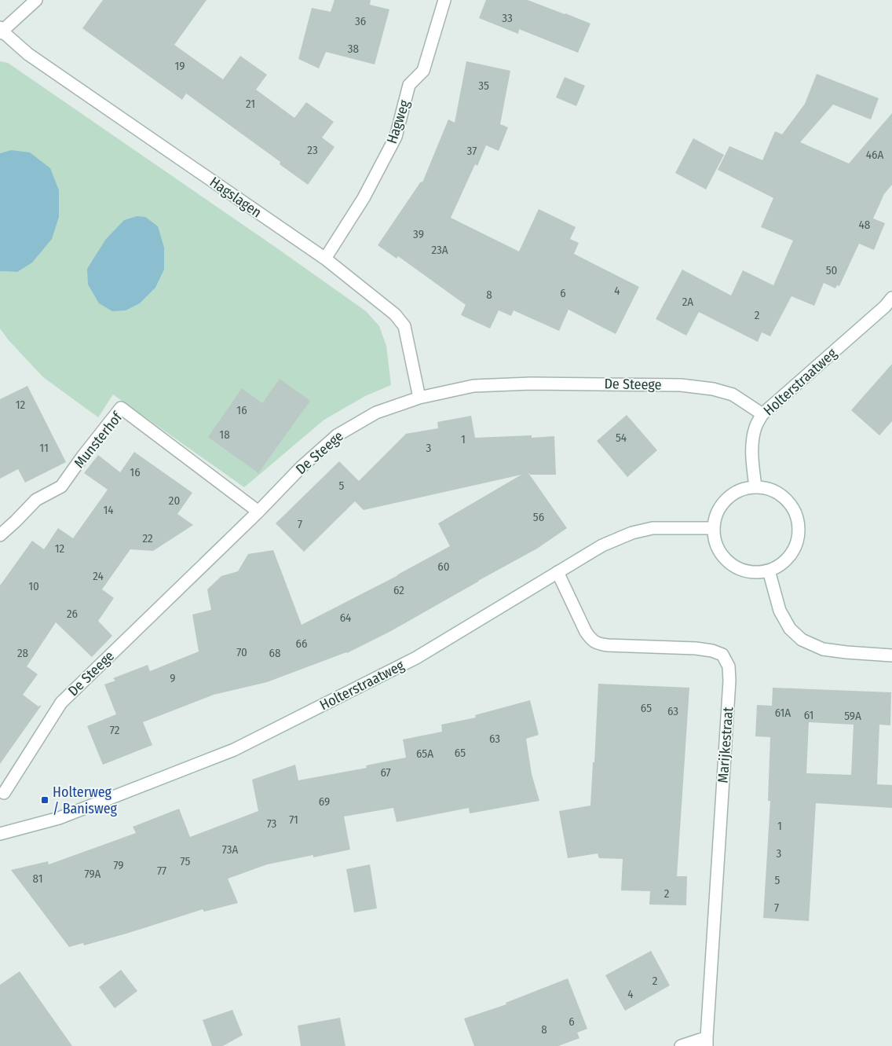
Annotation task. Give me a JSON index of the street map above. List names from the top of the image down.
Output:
{
  "streets": {
    "street": [
      "Hagweg",
      "Hagslagen",
      "Holterstraatweg",
      "De Steege",
      "Munsterhof",
      "Marijkestraat"
    ]
  },
  "crossings": [
    ["Hagweg", "Hagslagen"],
    ["Hagslagen", "De Steege"],
    ["Holterstraatweg", "De Steege"],
    ["Holterstraatweg", "Marijkestraat"],
    ["De Steege", "Munsterhof"]
  ],
  "places": {
    "transit": ["Holterweg / Banisweg"]
  },
  "house_numbers": [
    "33",
    "36",
    "38",
    "19",
    "35",
    "21",
    "23",
    "37",
    "46A",
    "48",
    "39",
    "23A",
    "50",
    "4",
    "6",
    "8",
    "2A",
    "2",
    "12",
    "16",
    "18",
    "54",
    "1",
    "11",
    "3",
    "16",
    "5",
    "20",
    "14",
    "56",
    "7",
    "22",
    "12",
    "60",
    "24",
    "10",
    "62",
    "26",
    "64",
    "66",
    "70",
    "28",
    "68",
    "9",
    "65",
    "63",
    "61A",
    "61",
    "59A",
    "72",
    "63",
    "65",
    "65A",
    "67",
    "69",
    "71",
    "73",
    "1",
    "73A",
    "3",
    "75",
    "79",
    "77",
    "79A",
    "81",
    "5",
    "2",
    "7",
    "2",
    "4",
    "6",
    "8"
  ]
}
